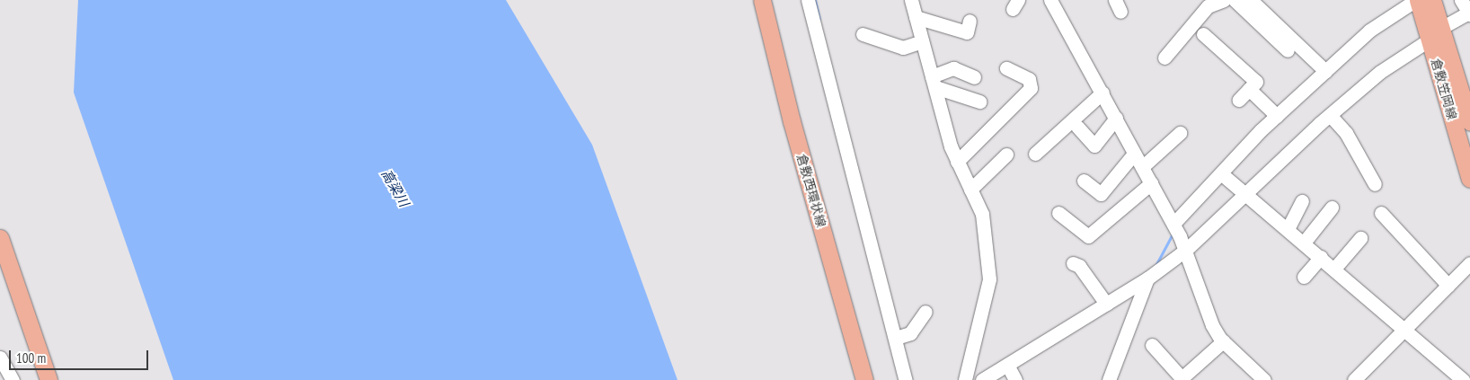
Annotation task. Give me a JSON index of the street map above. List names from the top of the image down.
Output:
{
  "streets": {
    "main road": ["倉敷笠岡線", "倉敷西環状線"]
  },
  "water": ["高梁川"],
  "scale_bar": "100 m"
}
